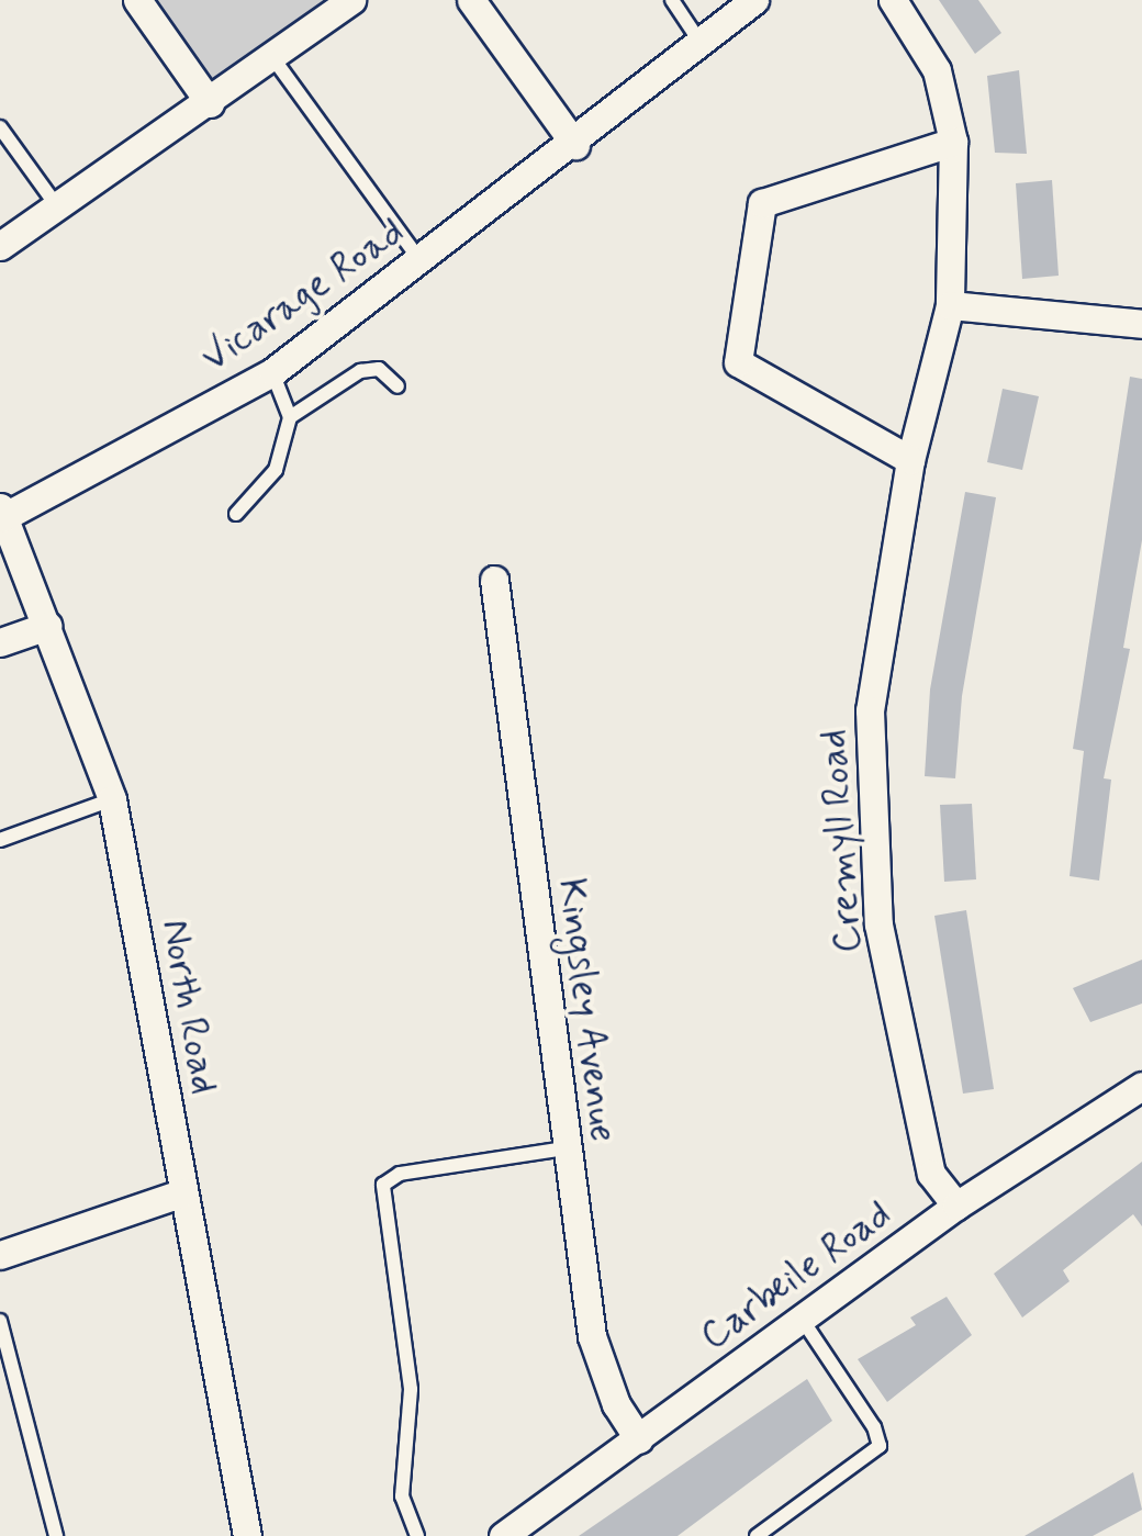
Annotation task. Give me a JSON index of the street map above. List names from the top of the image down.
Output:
{
  "streets": {
    "street": [
      "Vicarage Road",
      "Cremyll Road",
      "North Road",
      "Kingsley Avenue",
      "Carbeile Road"
    ]
  },
  "crossings": [
    ["Vicarage Road", "North Road"],
    ["Cremyll Road", "Carbeile Road"],
    ["Kingsley Avenue", "Carbeile Road"]
  ]
}
